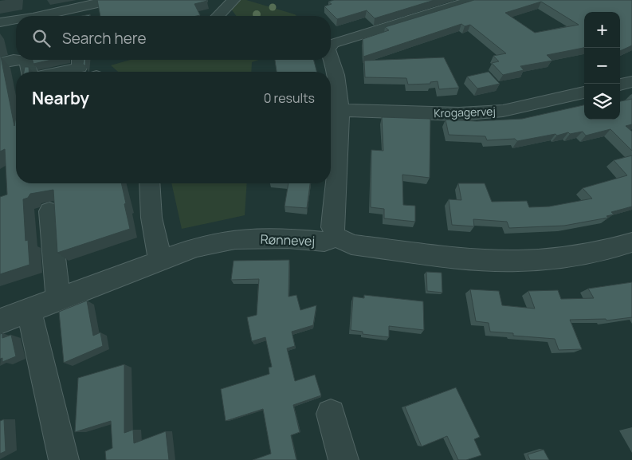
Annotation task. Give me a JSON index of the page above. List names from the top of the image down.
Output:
{
  "streets": {
    "street": ["Krogagervej", "Rønnevej"]
  },
  "page": {
    "map_buttons": ["+", "−"],
    "search": "Search here",
    "heading": ["Nearby", "0 results"]
  }
}
